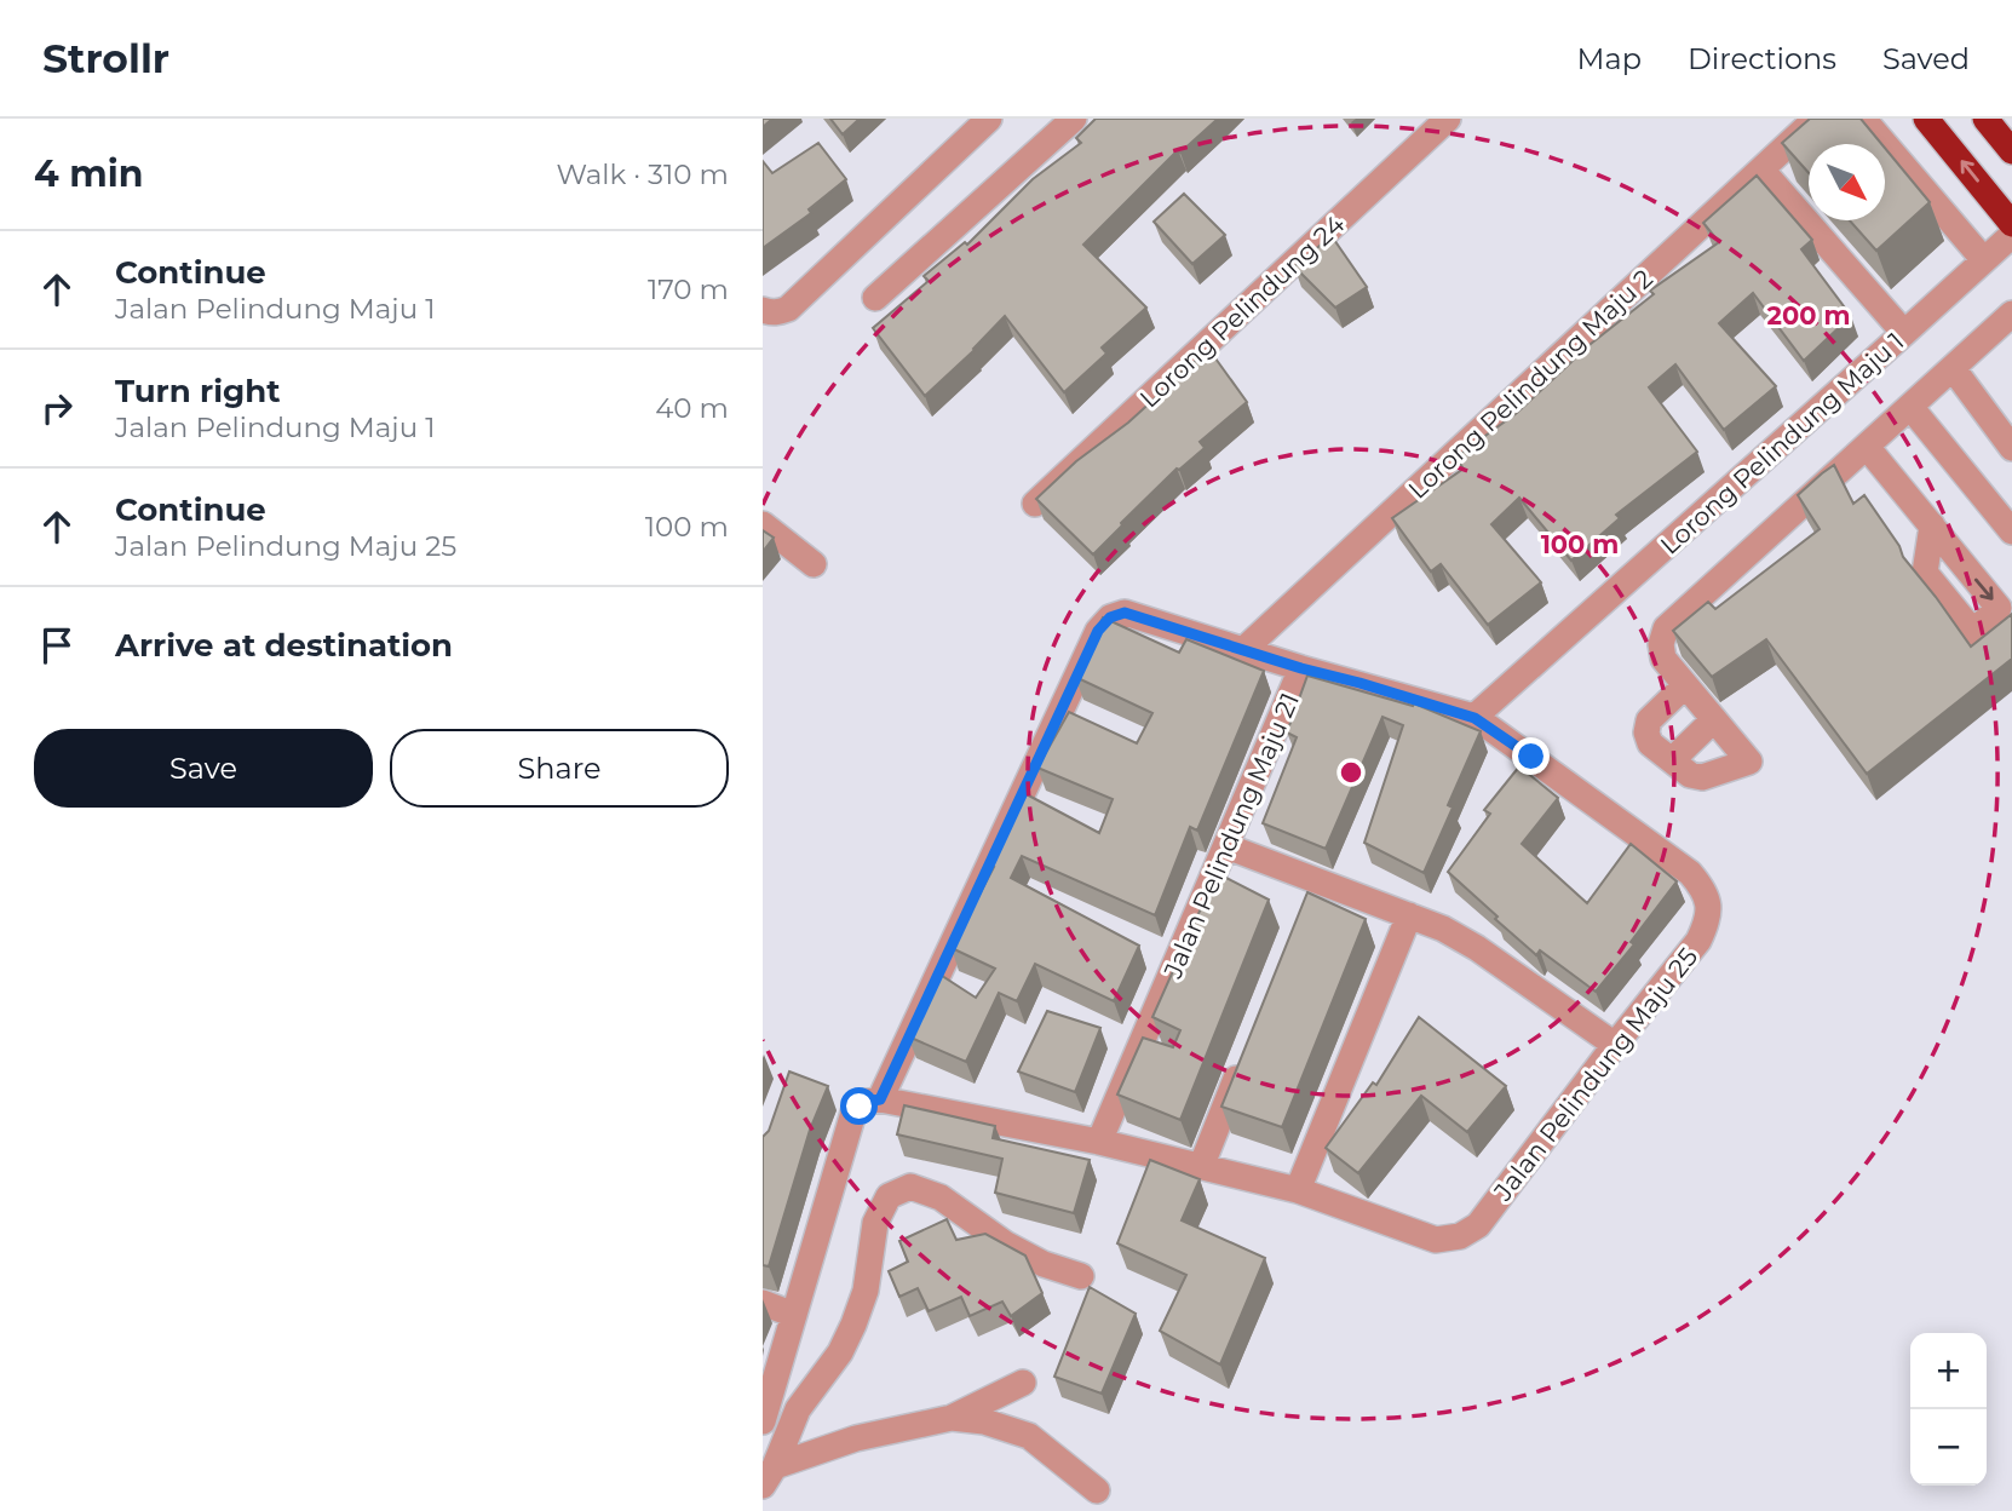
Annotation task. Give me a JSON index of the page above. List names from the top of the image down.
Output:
{
  "streets": {
    "street": [
      "Lorong Pelindung 24",
      "Lorong Pelindung Maju 2",
      "Lorong Pelindung Maju 1",
      "Jalan Pelindung Maju 21",
      "Jalan Pelindung Maju 25"
    ]
  },
  "crossings": [
    ["Lorong Pelindung Maju 2", "Jalan Pelindung Maju 25"],
    ["Lorong Pelindung Maju 1", "Jalan Pelindung Maju 25"],
    ["Jalan Pelindung Maju 21", "Jalan Pelindung Maju 25"]
  ],
  "north": "bottom right",
  "page": {
    "header": "Strollr",
    "nav": ["Map", "Directions", "Saved"],
    "heading": ["4 min", "Walk · 310 m"],
    "list": [
      ["Continue", "Jalan Pelindung Maju 1", "170 m"],
      ["Turn right", "Jalan Pelindung Maju 1", "40 m"],
      ["Continue", "Jalan Pelindung Maju 25", "100 m"],
      "Arrive at destination"
    ],
    "buttons": ["Save", "Share"],
    "map_buttons": ["+", "−"]
  },
  "rings": ["200 m", "100 m"]
}
